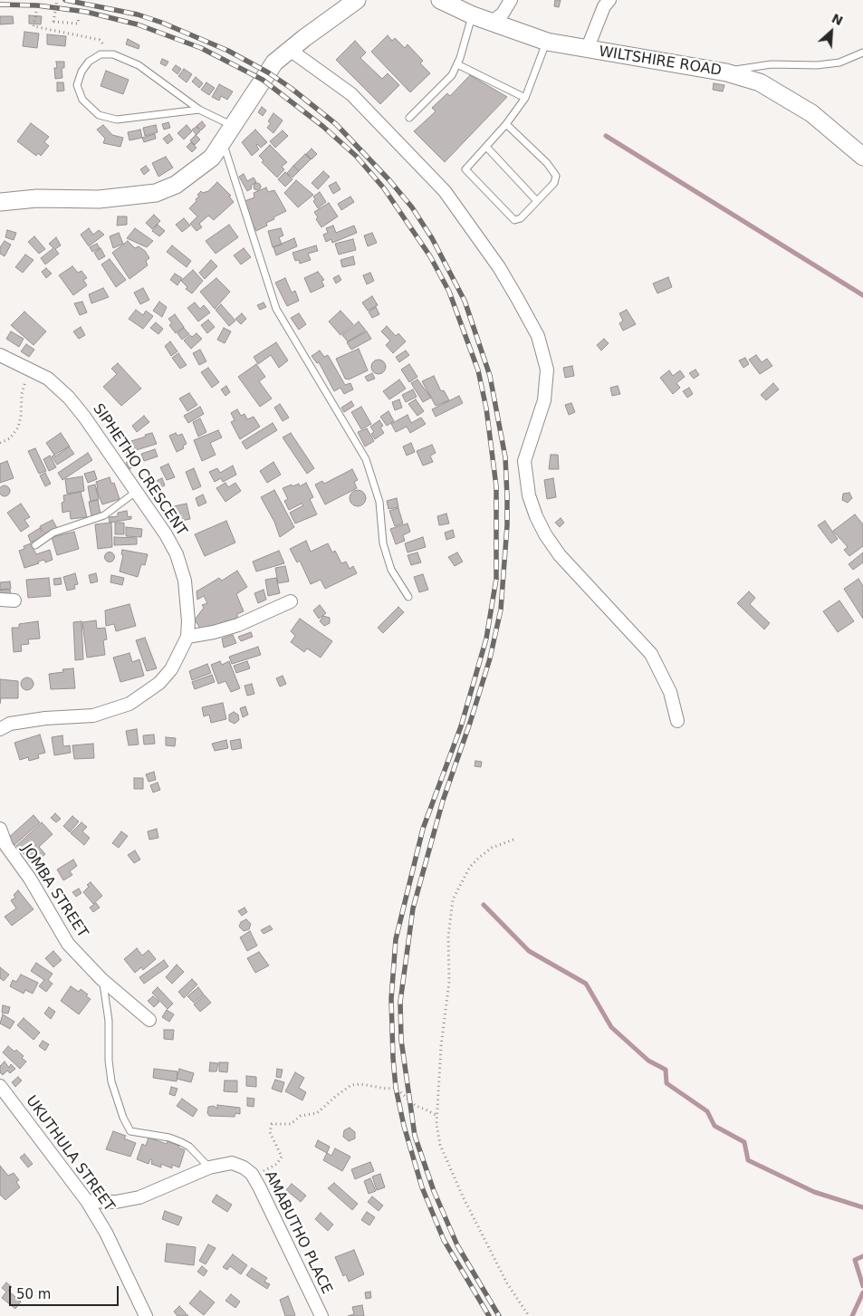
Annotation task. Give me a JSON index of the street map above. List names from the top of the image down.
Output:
{
  "streets": {
    "street": [
      "WILTSHIRE ROAD",
      "SIPHETHO CRESCENT",
      "JOMBA STREET",
      "UKUTHULA STREET",
      "AMABUTHO PLACE"
    ]
  },
  "crossings": [
    ["UKUTHULA STREET", "AMABUTHO PLACE"]
  ],
  "scale_bar": "50 m",
  "north": "top right"
}
